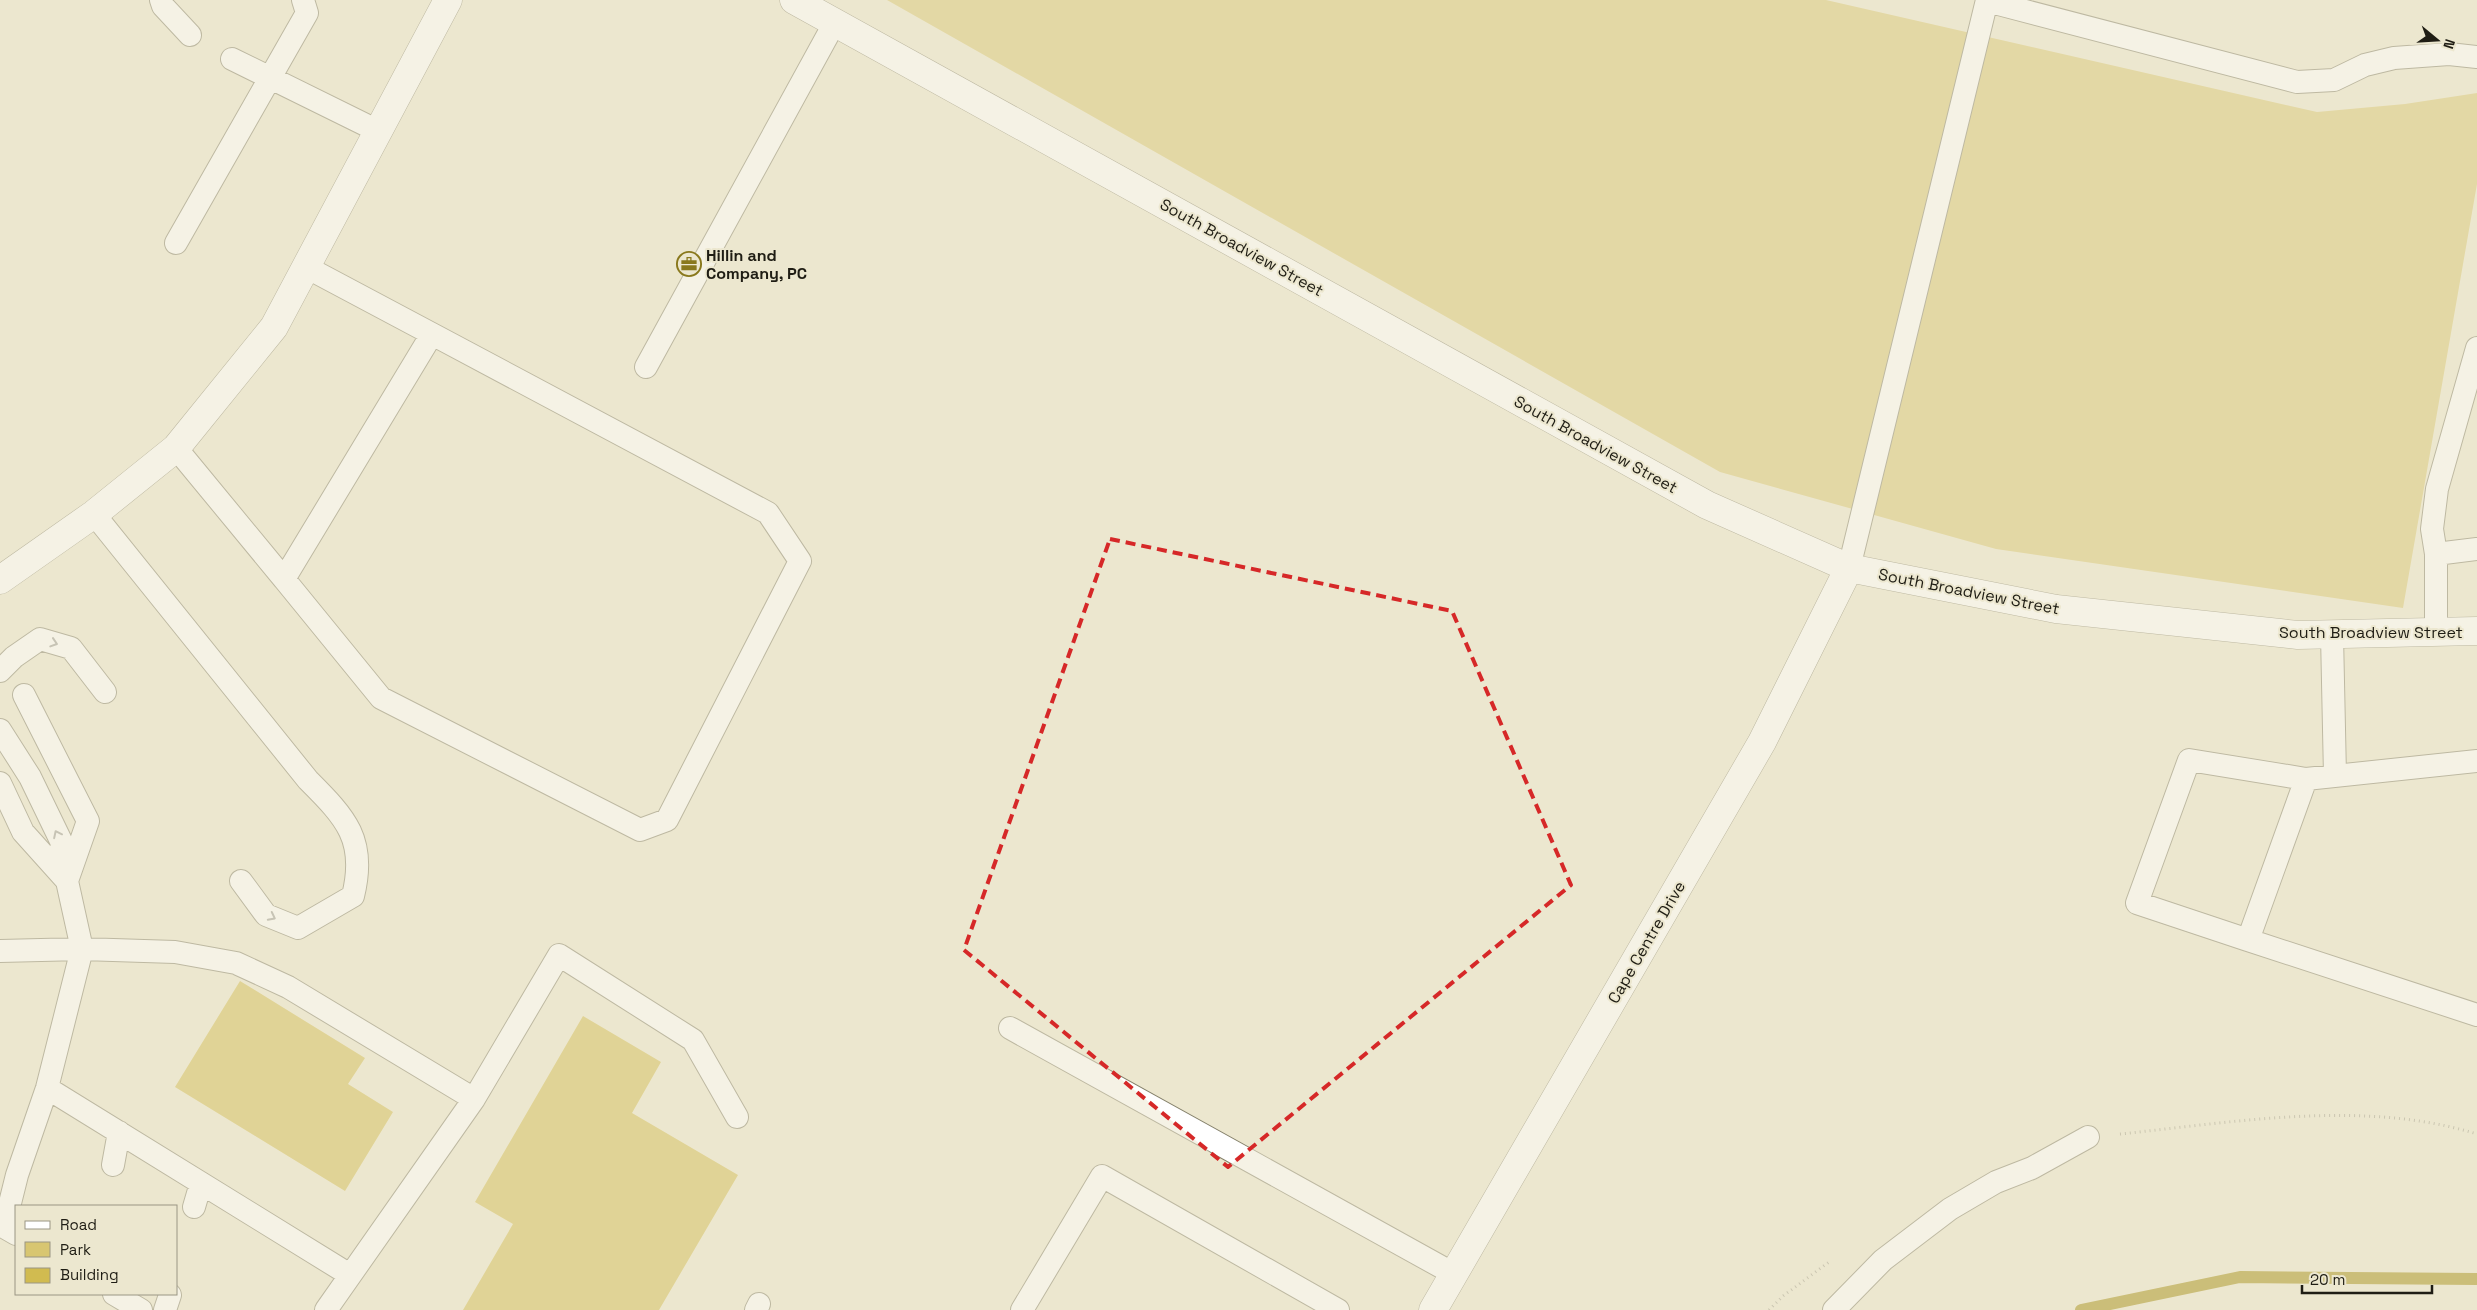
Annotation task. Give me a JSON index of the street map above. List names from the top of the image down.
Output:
{
  "streets": {
    "street": ["South Broadview Street", "Cape Centre Drive"]
  },
  "crossings": [
    ["South Broadview Street", "Cape Centre Drive"]
  ],
  "places": {
    "office": ["Hillin and Company, PC"]
  },
  "legend": ["Road", "Park", "Building"],
  "scale_bar": "20 m",
  "north": "right"
}
